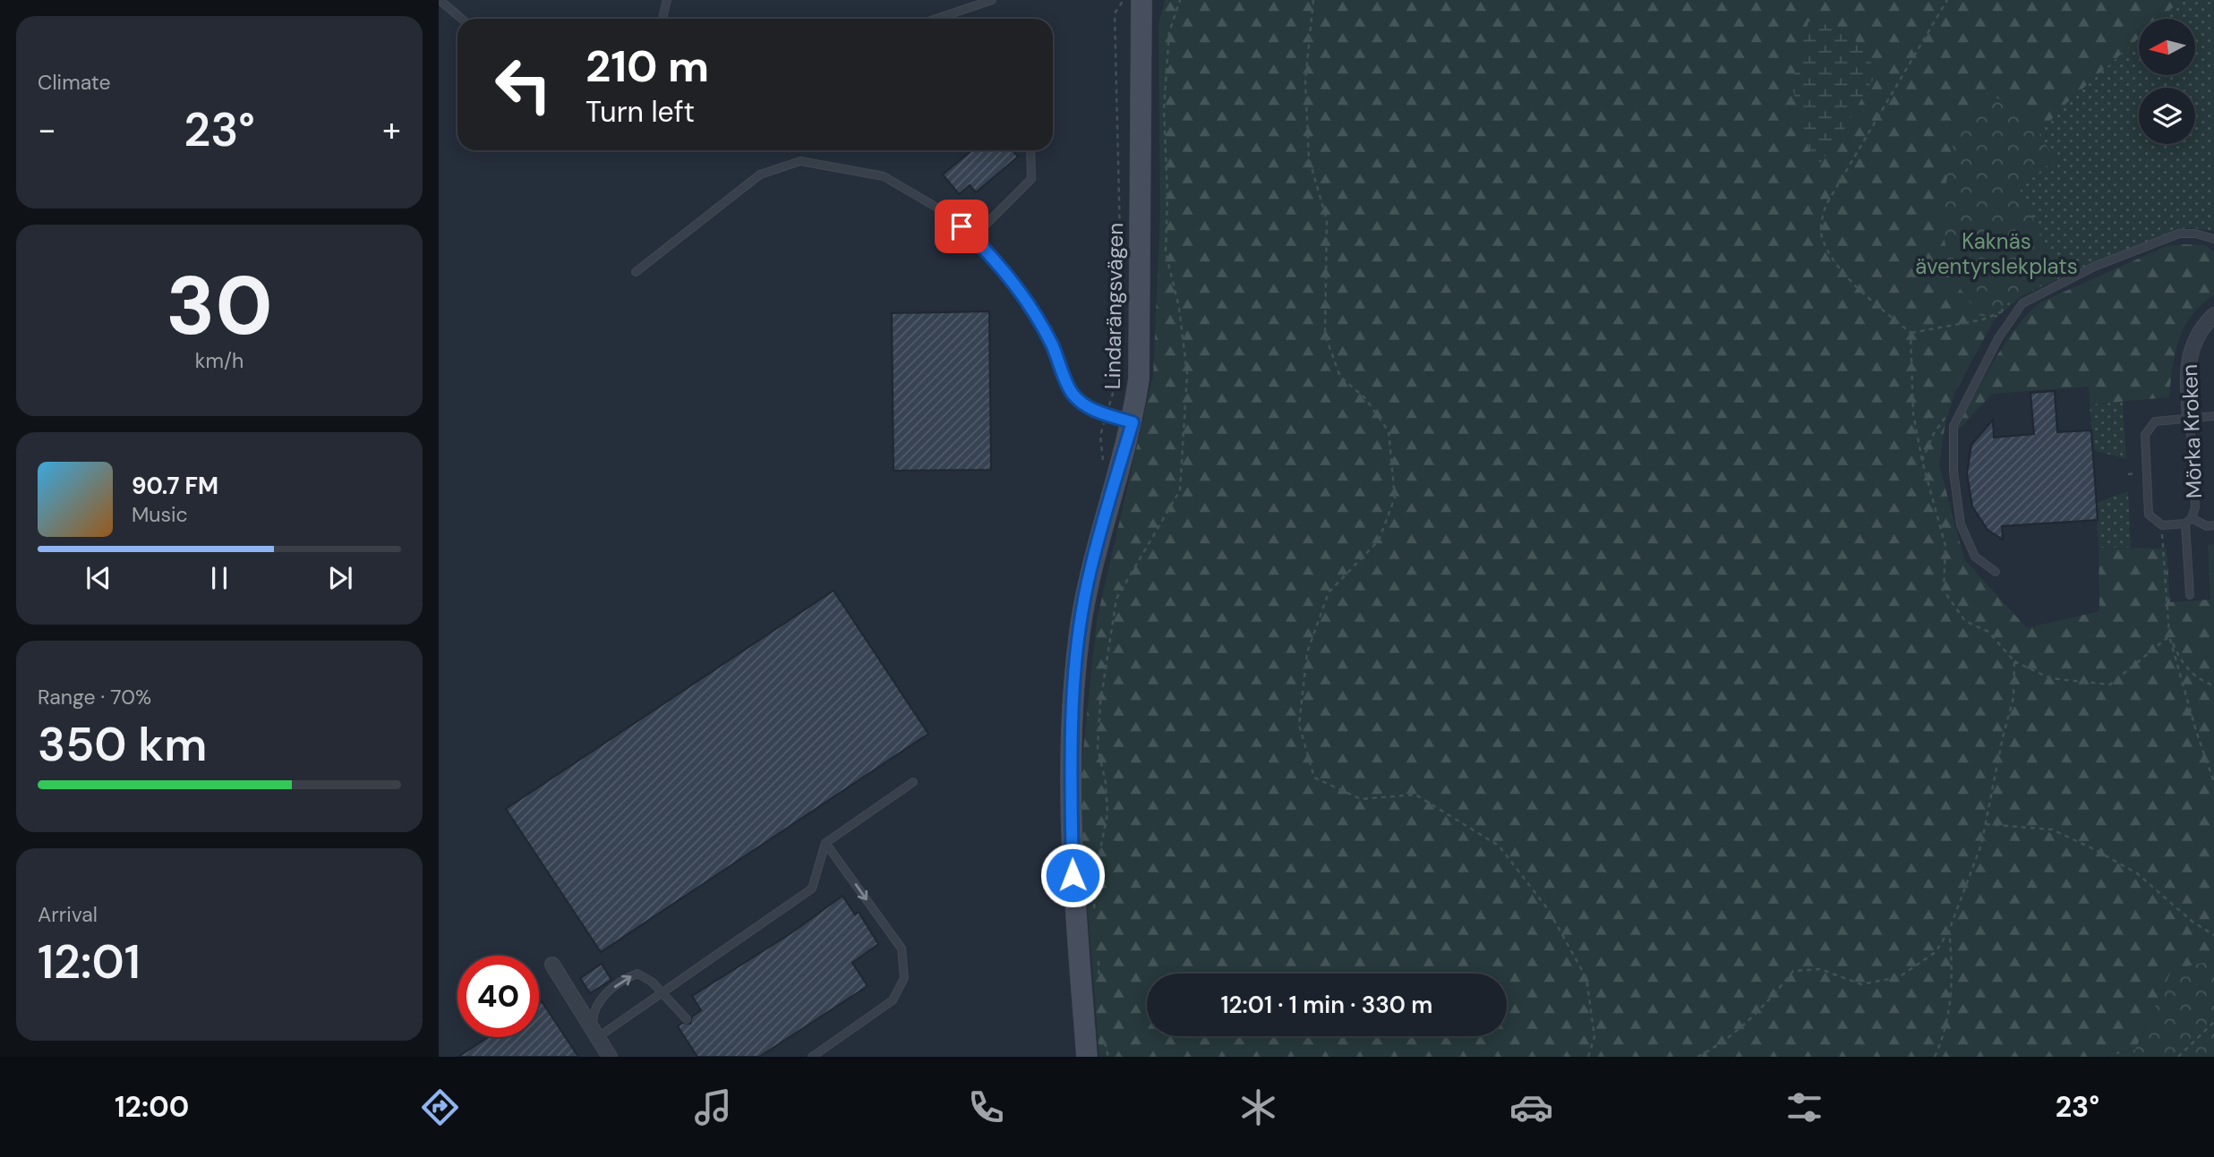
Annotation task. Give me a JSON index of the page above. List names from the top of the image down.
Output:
{
  "streets": {
    "street": ["Lindarängsvägen", "Mörka Kroken"]
  },
  "parks": ["Kaknäs äventyrslekplats"],
  "north": "left",
  "page": {
    "tile": [
      "Climate",
      ["30", "km/h"],
      ["Range · 70%", "350 km"],
      ["Arrival", "12:01"]
    ],
    "turn": ["210 m", "Turn left"],
    "heat": ["−", "23°", "+"],
    "song": ["90.7 FM", "Music"],
    "limit": "40",
    "trip": "12:01 · 1 min · 330 m",
    "tabs": ["12:00", "23°"]
  }
}
